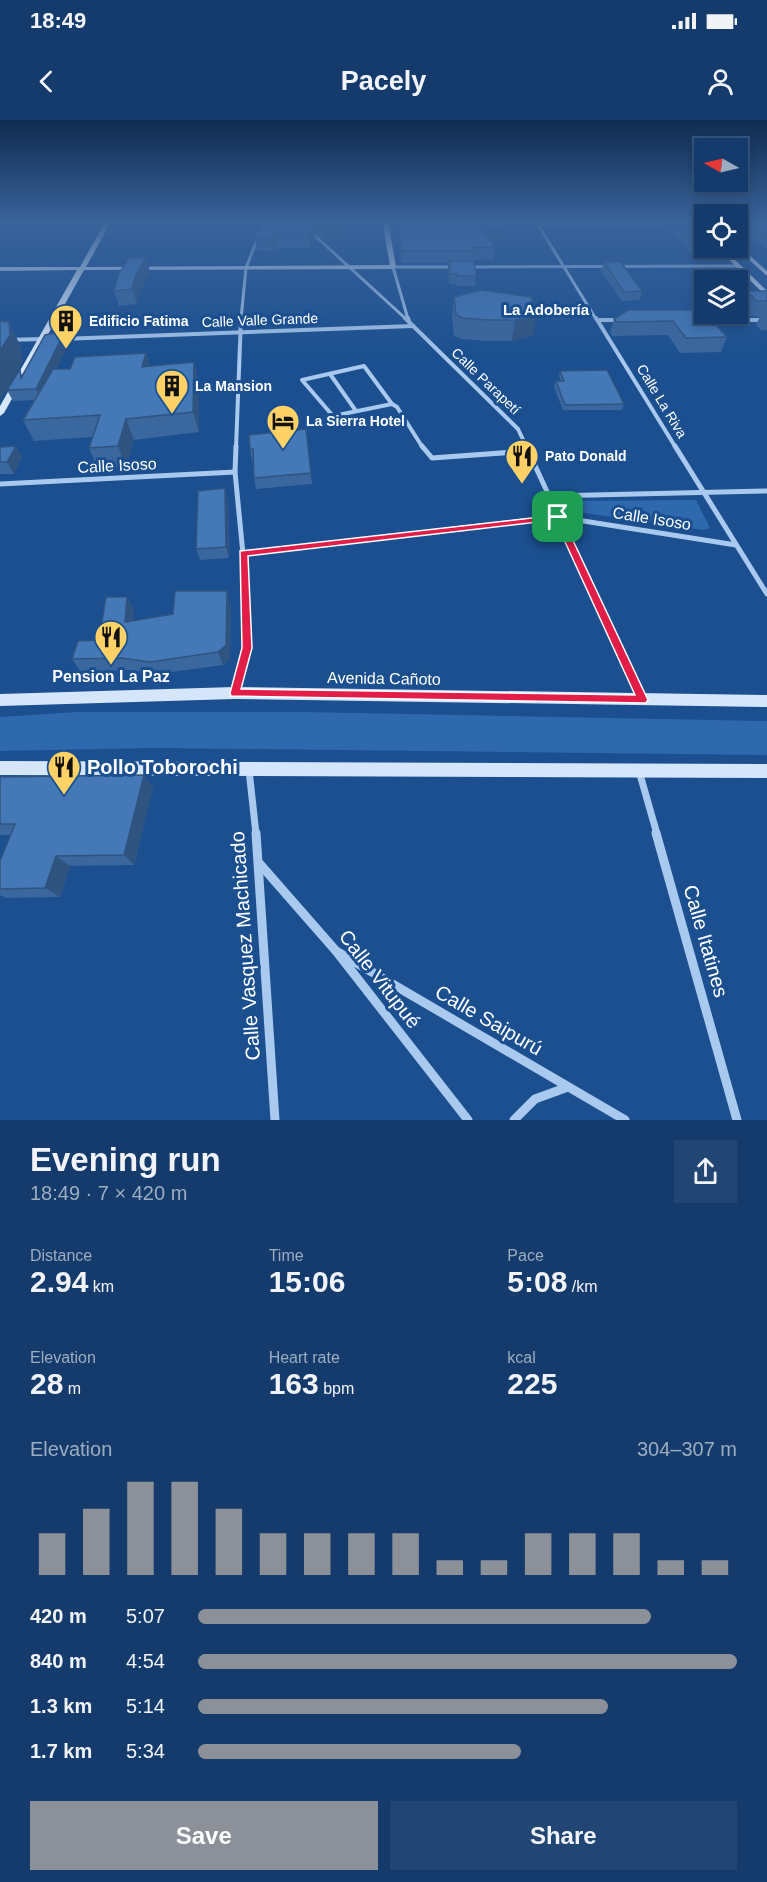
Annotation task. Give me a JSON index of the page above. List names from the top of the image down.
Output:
{
  "streets": {
    "street": [
      "Calle Valle Grande",
      "Calle Parapetí",
      "Calle La Riva",
      "Calle Isoso",
      "Avenida Cañoto",
      "Calle Itatines",
      "Calle Vasquez Machicado",
      "Calle Vitupué",
      "Calle Saipurú"
    ]
  },
  "crossings": [
    ["Calle Valle Grande", "Calle Parapetí"],
    ["Calle Parapetí", "Calle Isoso"],
    ["Calle Parapetí", "Avenida Cañoto"],
    ["Calle La Riva", "Calle Isoso"],
    ["Calle Vasquez Machicado", "Calle Vitupué"],
    ["Calle Vitupué", "Calle Saipurú"]
  ],
  "districts": ["La Adobería"],
  "places": {
    "building": ["Edificio Fatima", "La Mansion"],
    "hotel": ["La Sierra Hotel"],
    "restaurant": ["Pato Donald", "Pension La Paz", "Pollo Toborochi"]
  },
  "north": "left",
  "page": {
    "status": "18:49",
    "header": "Pacely",
    "heading": ["Evening run", "18:49 · 7 × 420 m"],
    "stats": [
      ["Distance", "2.94 km"],
      ["Time", "15:06"],
      ["Pace", "5:08 /km"],
      ["Elevation", "28 m"],
      ["Heart rate", "163 bpm"],
      ["kcal", "225"]
    ],
    "chart": ["Elevation", "304–307 m"],
    "list": [
      {
        "name": "420 m",
        "note": "5:07"
      },
      {
        "name": "840 m",
        "note": "4:54"
      },
      {
        "name": "1.3 km",
        "note": "5:14"
      },
      {
        "name": "1.7 km",
        "note": "5:34"
      }
    ],
    "buttons": ["Save", "Share"]
  }
}
